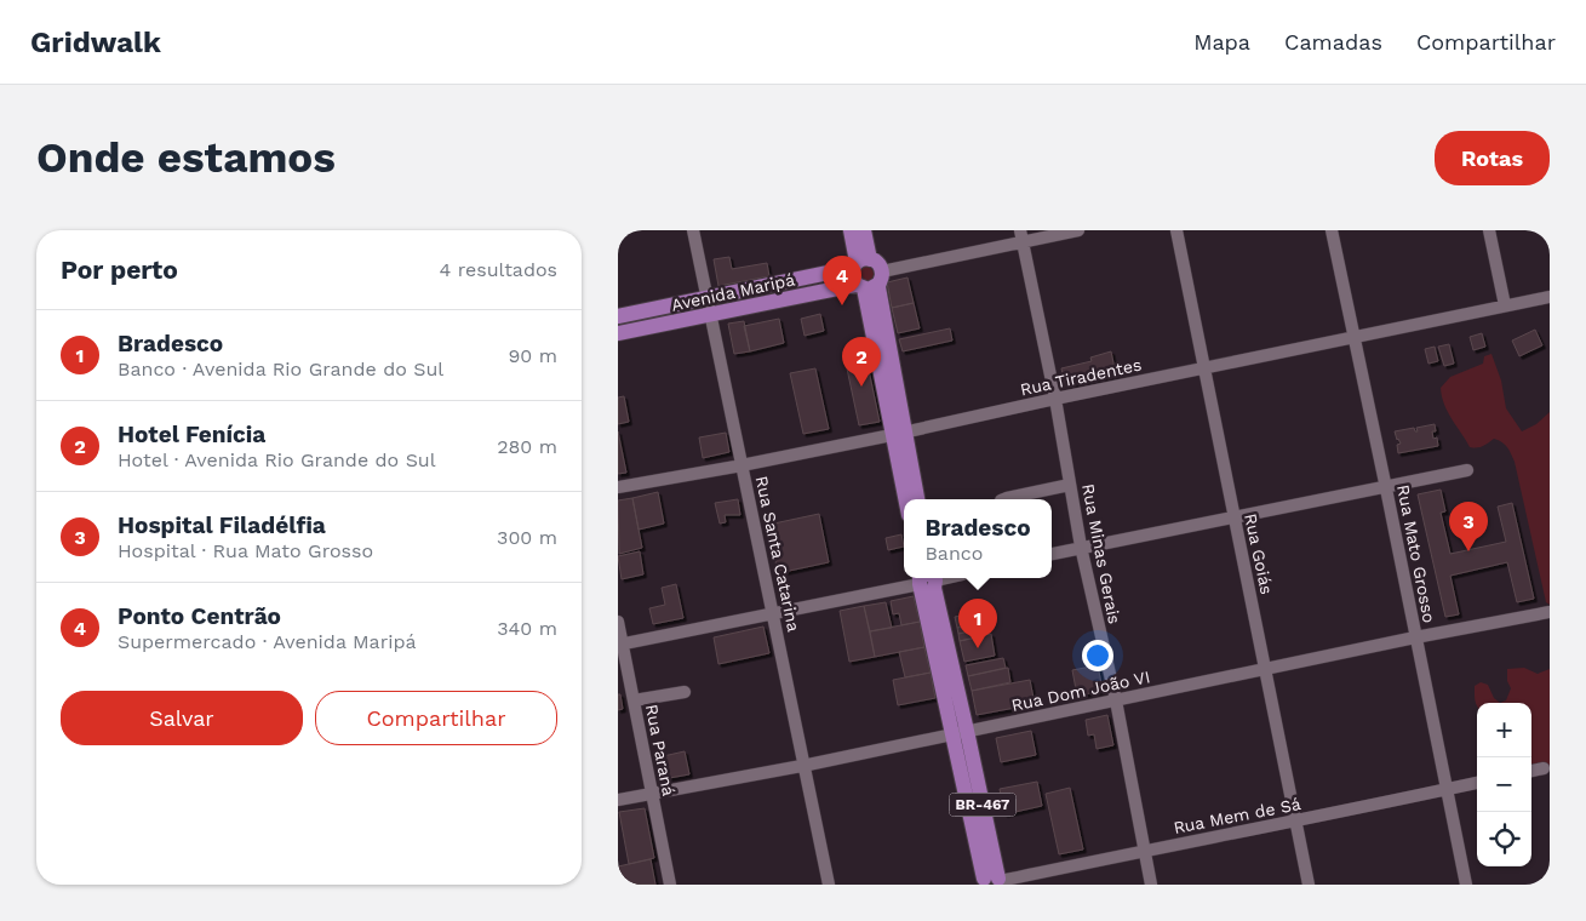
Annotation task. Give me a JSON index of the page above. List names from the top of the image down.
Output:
{
  "streets": {
    "main road": ["Avenida Maripá", "BR-467"],
    "street": [
      "Rua Tiradentes",
      "Rua Santa Catarina",
      "Rua Minas Gerais",
      "Rua Goiás",
      "Rua Mato Grosso",
      "Rua Dom João VI",
      "Rua Paraná",
      "Rua Mem de Sá"
    ]
  },
  "crossings": [
    ["Avenida Maripá", "Rua Santa Catarina"],
    ["Rua Tiradentes", "Rua Santa Catarina"],
    ["Rua Tiradentes", "Rua Minas Gerais"],
    ["Rua Tiradentes", "Rua Goiás"],
    ["Rua Tiradentes", "Rua Mato Grosso"],
    ["Rua Santa Catarina", "Rua Dom João VI"],
    ["Rua Minas Gerais", "Rua Dom João VI"],
    ["Rua Minas Gerais", "Rua Mem de Sá"],
    ["Rua Goiás", "Rua Dom João VI"],
    ["Rua Goiás", "Rua Mem de Sá"],
    ["Rua Mato Grosso", "Rua Dom João VI"],
    ["Rua Mato Grosso", "Rua Mem de Sá"],
    ["Rua Dom João VI", "Rua Paraná"],
    ["Rua Dom João VI", "BR-467"],
    ["BR-467", "Rua Mem de Sá"]
  ],
  "page": {
    "header": "Gridwalk",
    "nav": ["Mapa", "Camadas", "Compartilhar"],
    "buttons": [
      "Rotas",
      ["Salvar", "Compartilhar"]
    ],
    "title": "Onde estamos",
    "heading": ["Por perto", "4 resultados"],
    "pins": [
      "4",
      "2",
      "3",
      "1"
    ],
    "list": [
      {
        "mark": "1",
        "name": "Bradesco",
        "note": "Banco · Avenida Rio Grande do Sul",
        "value": "90 m"
      },
      {
        "mark": "2",
        "name": "Hotel Fenícia",
        "note": "Hotel · Avenida Rio Grande do Sul",
        "value": "280 m"
      },
      {
        "mark": "3",
        "name": "Hospital Filadélfia",
        "note": "Hospital · Rua Mato Grosso",
        "value": "300 m"
      },
      {
        "mark": "4",
        "name": "Ponto Centrão",
        "note": "Supermercado · Avenida Maripá",
        "value": "340 m"
      }
    ],
    "popup": ["Bradesco", "Banco"],
    "map_buttons": ["+", "−"]
  }
}
